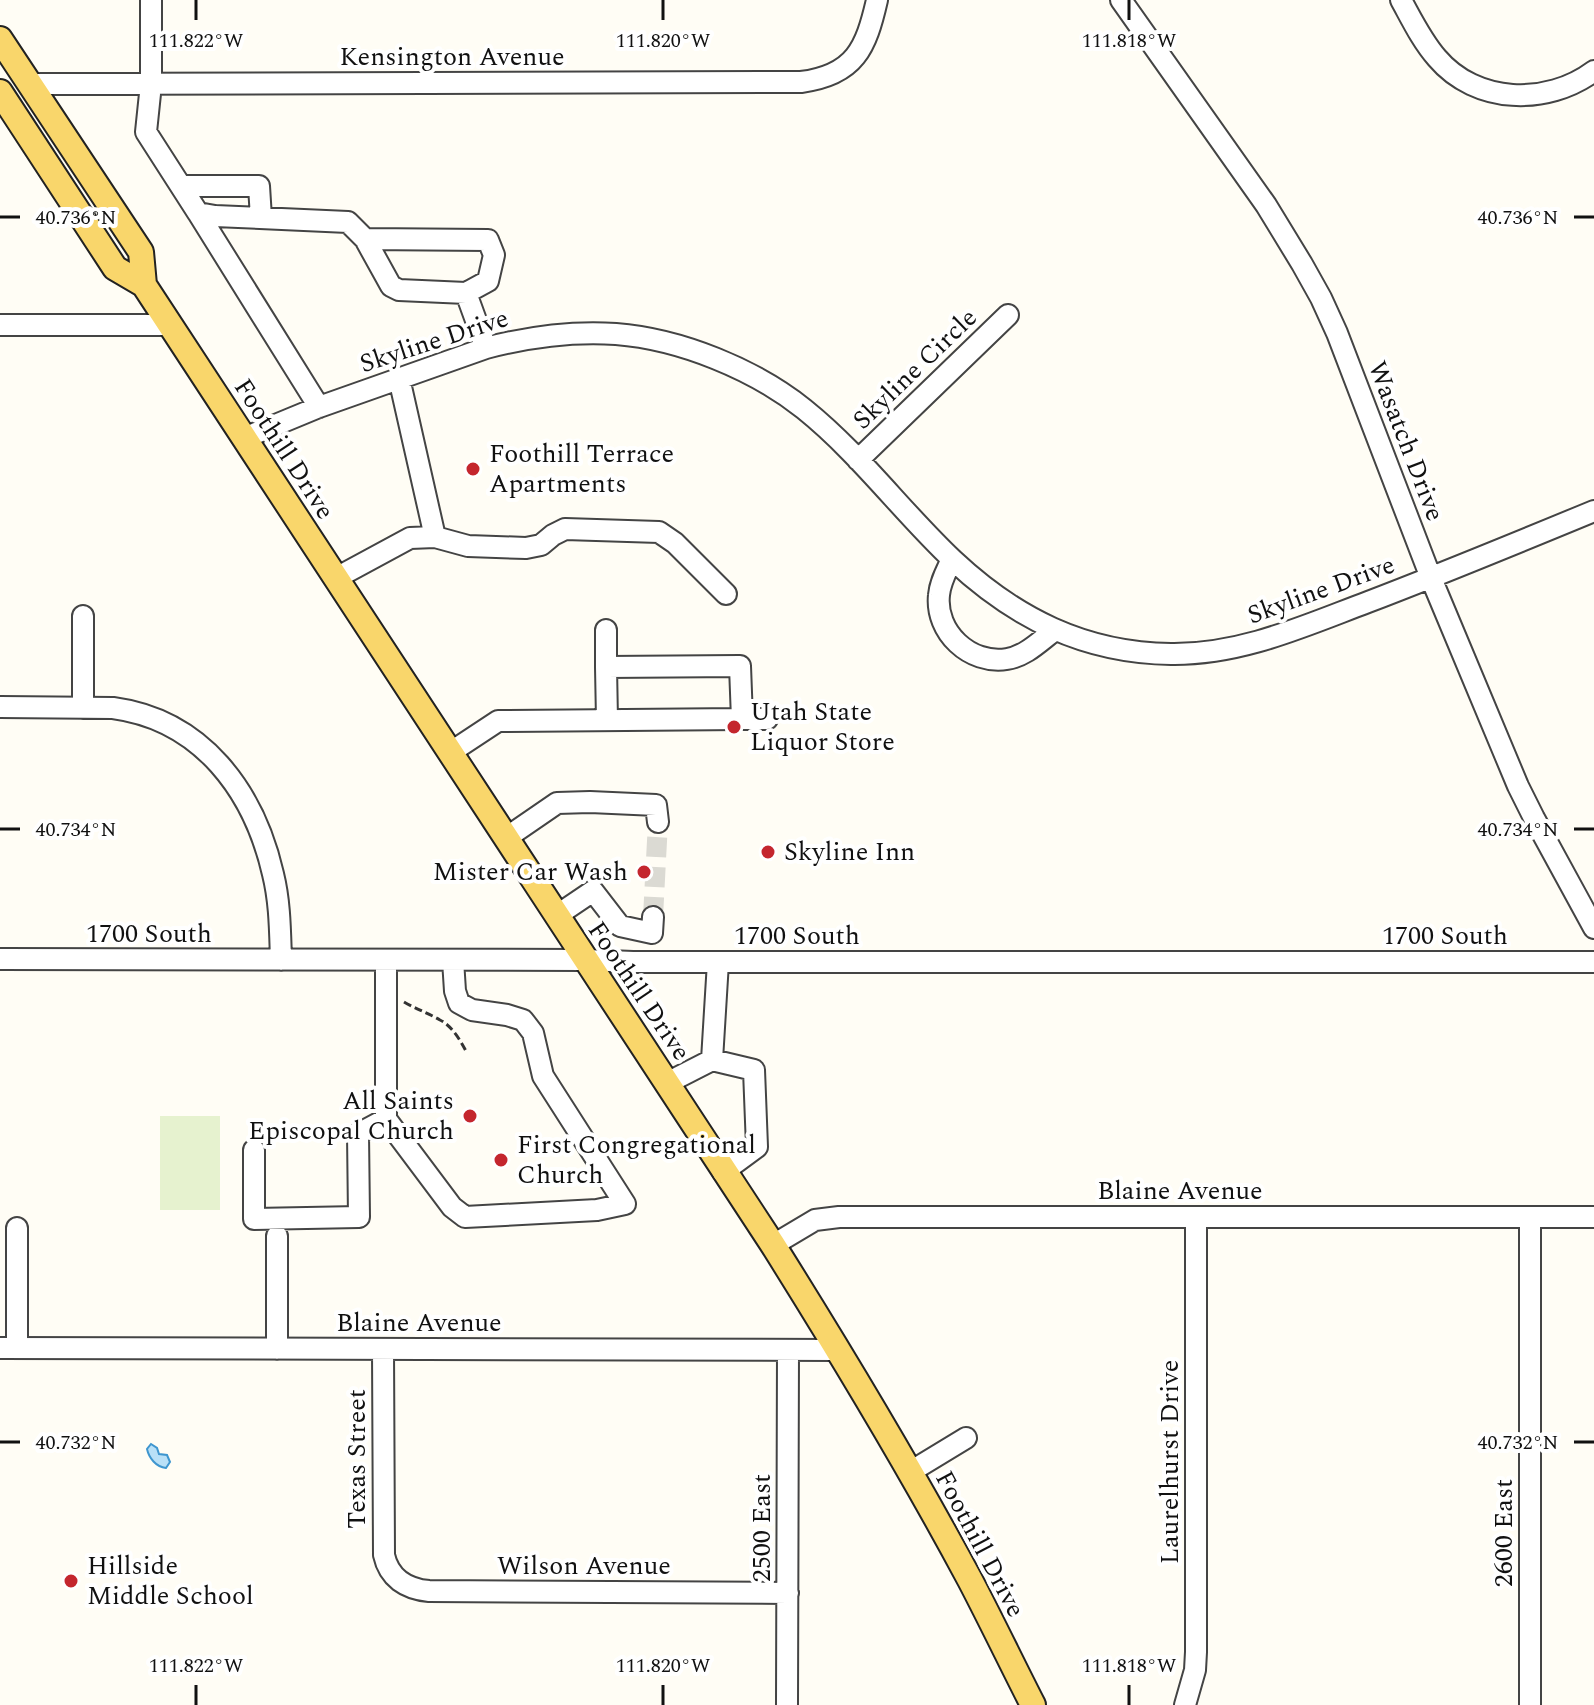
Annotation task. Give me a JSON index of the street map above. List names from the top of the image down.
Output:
{
  "streets": {
    "main road": ["Foothill Drive"],
    "street": [
      "Kensington Avenue",
      "Skyline Drive",
      "Skyline Circle",
      "Wasatch Drive",
      "1700 South",
      "Blaine Avenue",
      "Texas Street",
      "Laurelhurst Drive",
      "2500 East",
      "2600 East",
      "Wilson Avenue"
    ]
  },
  "crossings": [
    ["Kensington Avenue", "Foothill Drive"],
    ["Skyline Drive", "Skyline Circle"],
    ["Skyline Drive", "Wasatch Drive"],
    ["Skyline Drive", "Foothill Drive"],
    ["Foothill Drive", "1700 South"],
    ["Foothill Drive", "Blaine Avenue"],
    ["Blaine Avenue", "Texas Street"],
    ["Blaine Avenue", "Laurelhurst Drive"],
    ["Blaine Avenue", "2500 East"],
    ["Blaine Avenue", "2600 East"],
    ["Texas Street", "Wilson Avenue"],
    ["2500 East", "Wilson Avenue"]
  ],
  "places": [
    "Foothill Terrace Apartments",
    "Utah State Liquor Store",
    "Skyline Inn",
    "Mister Car Wash",
    "All Saints Episcopal Church",
    "First Congregational Church",
    "Hillside Middle School"
  ],
  "coordinates": [
    "111.822°W",
    "111.820°W",
    "111.818°W",
    "40.736°N",
    "40.734°N",
    "40.732°N"
  ]
}
